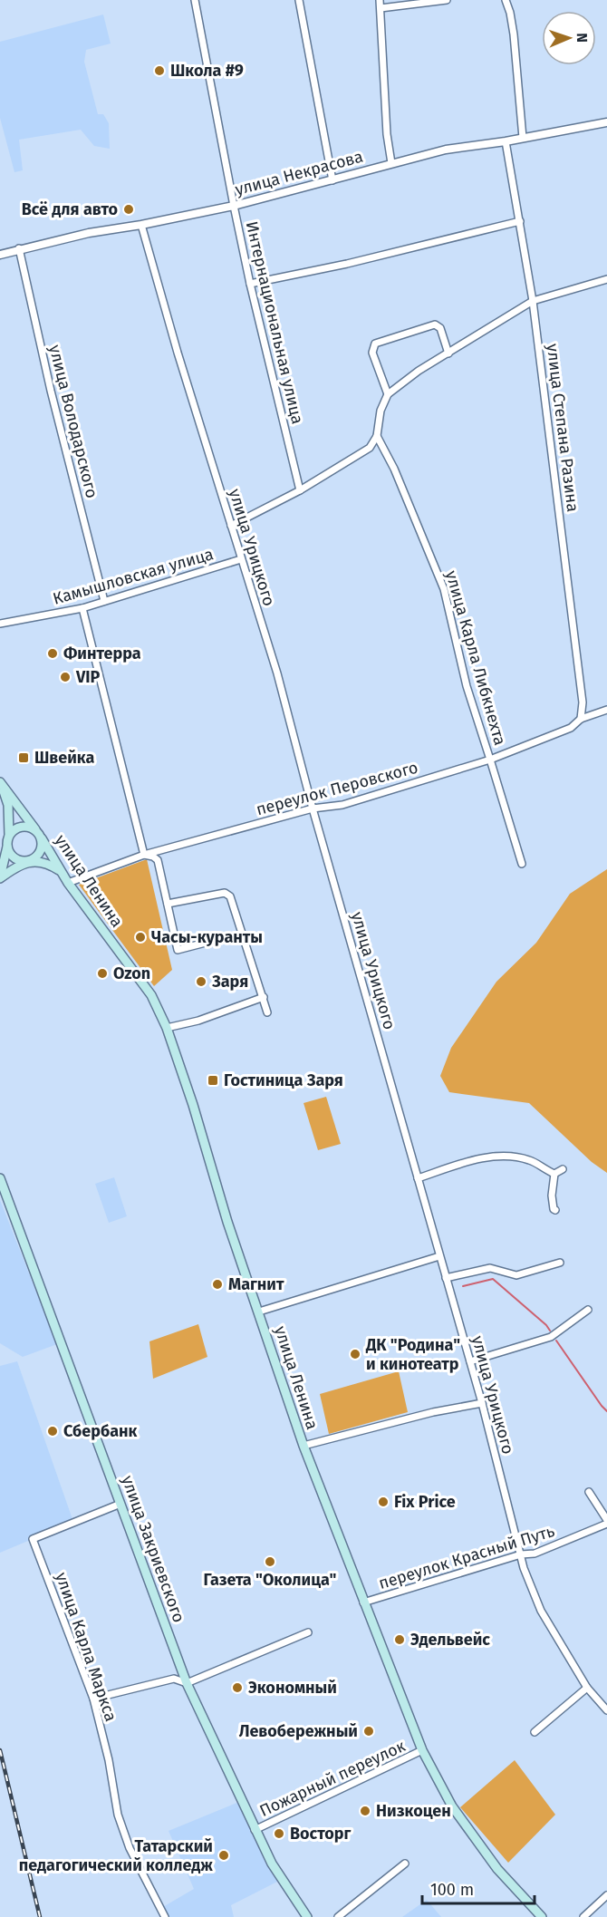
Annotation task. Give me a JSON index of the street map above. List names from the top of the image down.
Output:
{
  "streets": {
    "main road": ["улица Ленина", "улица Закриевского"],
    "street": [
      "улица Некрасова",
      "Интернациональная улица",
      "улица Володарского",
      "улица Степана Разина",
      "улица Урицкого",
      "Камышловская улица",
      "улица Карла Либкнехта",
      "переулок Перовского",
      "переулок Красный Путь",
      "улица Карла Маркса",
      "Пожарный переулок"
    ]
  },
  "crossings": [
    ["улица Некрасова", "Интернациональная улица"],
    ["улица Некрасова", "улица Володарского"],
    ["улица Некрасова", "улица Степана Разина"],
    ["улица Некрасова", "улица Урицкого"],
    ["улица Володарского", "Камышловская улица"],
    ["улица Степана Разина", "переулок Перовского"],
    ["улица Урицкого", "Камышловская улица"],
    ["улица Урицкого", "переулок Перовского"],
    ["улица Урицкого", "переулок Красный Путь"],
    ["улица Карла Либкнехта", "переулок Перовского"],
    ["переулок Перовского", "улица Ленина"],
    ["улица Ленина", "переулок Красный Путь"],
    ["улица Ленина", "Пожарный переулок"],
    ["улица Закриевского", "улица Карла Маркса"],
    ["улица Закриевского", "Пожарный переулок"]
  ],
  "places": {
    "other": [
      "Школа #9",
      "Всё для авто",
      "Финтерра",
      "VIP",
      "Часы-куранты",
      "Ozon",
      "Заря",
      "Магнит",
      "ДК \"Родина\" и кинотеатр",
      "Сбербанк",
      "Fix Price",
      "Газета \"Околица\"",
      "Эдельвейс",
      "Экономный",
      "Левобережный",
      "Низкоцен",
      "Восторг",
      "Татарский педагогический колледж"
    ],
    "transit": ["Швейка", "Гостиница Заря"]
  },
  "scale_bar": "100 m",
  "north": "right"
}
